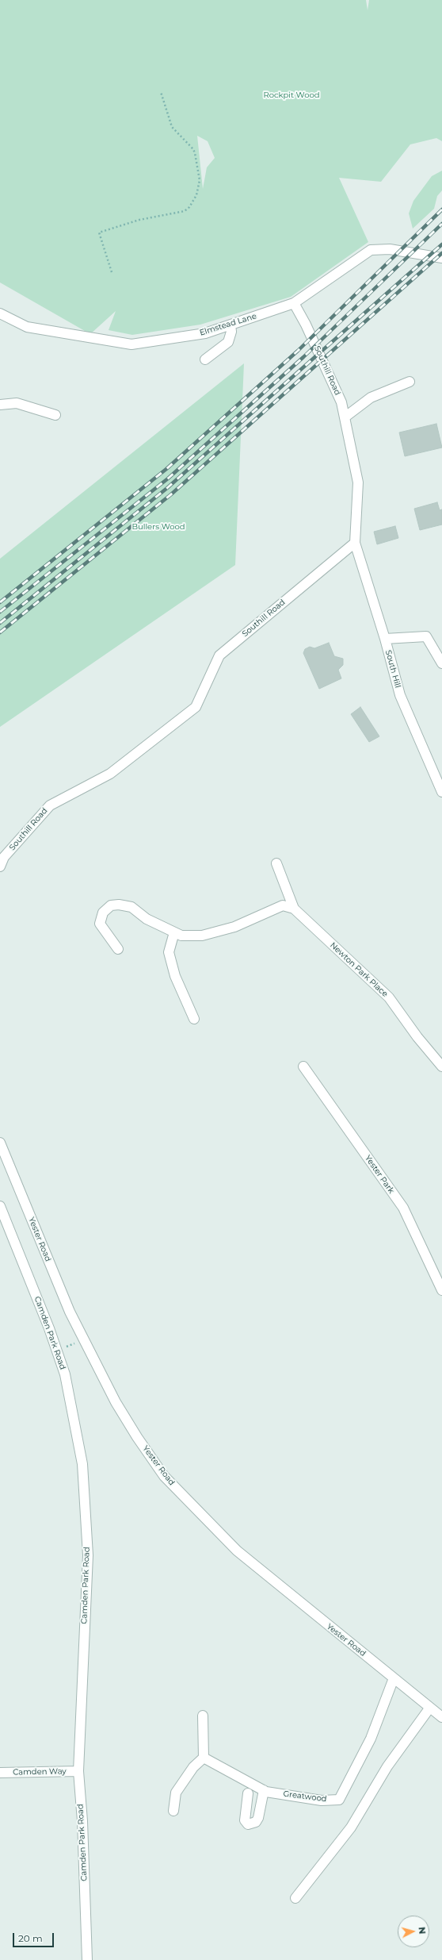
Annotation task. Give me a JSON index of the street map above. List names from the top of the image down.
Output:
{
  "streets": {
    "street": [
      "Elmstead Lane",
      "Southill Road",
      "South Hill",
      "Newton Park Place",
      "Yester Park",
      "Yester Road",
      "Camden Park Road",
      "Camden Way",
      "Greatwood"
    ]
  },
  "crossings": [
    ["Elmstead Lane", "Southill Road"],
    ["Southill Road", "South Hill"],
    ["Yester Road", "Greatwood"],
    ["Camden Park Road", "Camden Way"]
  ],
  "parks": ["Rockpit Wood", "Bullers Wood"],
  "scale_bar": "20 m",
  "north": "right"
}
